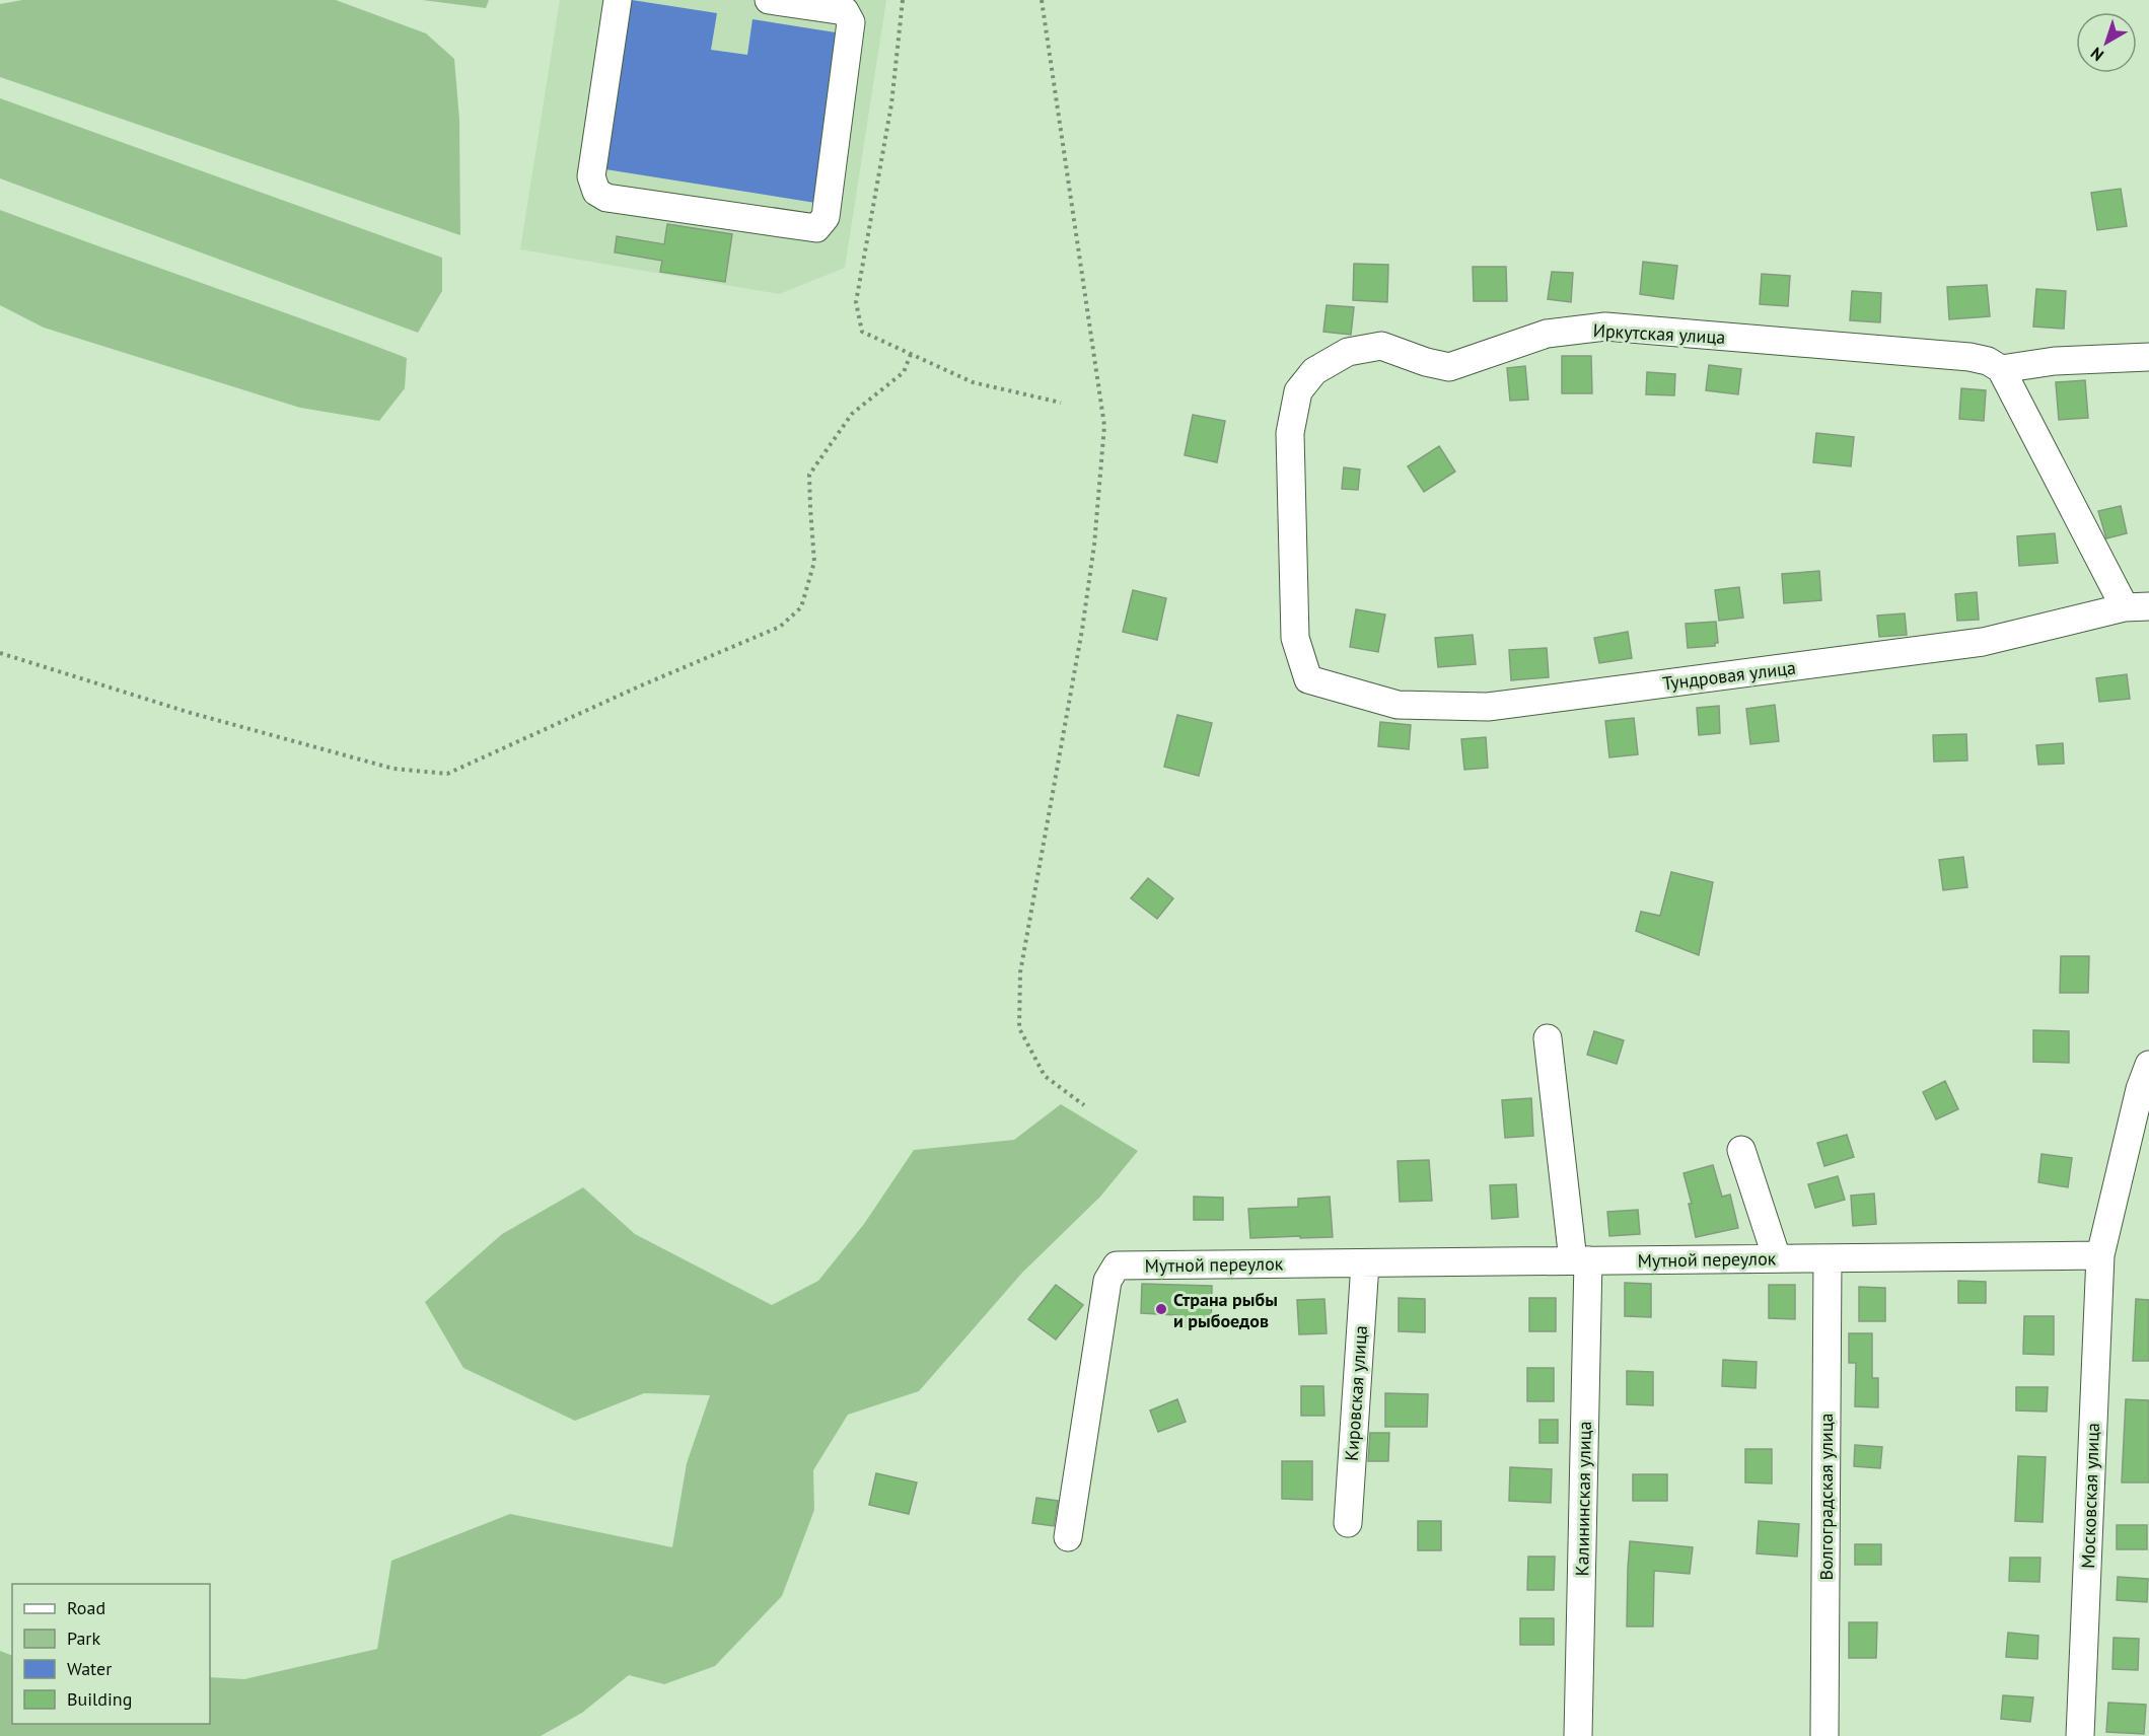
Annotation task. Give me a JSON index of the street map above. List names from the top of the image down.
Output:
{
  "streets": {
    "street": [
      "Иркутская улица",
      "Тундровая улица",
      "Мутной переулок",
      "Кировская улица",
      "Московская улица",
      "Волгоградская улица",
      "Калининская улица"
    ]
  },
  "crossings": [
    ["Иркутская улица", "Тундровая улица"],
    ["Мутной переулок", "Кировская улица"],
    ["Мутной переулок", "Московская улица"],
    ["Мутной переулок", "Волгоградская улица"],
    ["Мутной переулок", "Калининская улица"]
  ],
  "places": ["Страна рыбы и рыбоедов"],
  "legend": [
    "Road",
    "Park",
    "Water",
    "Building"
  ],
  "north": "bottom left"
}
